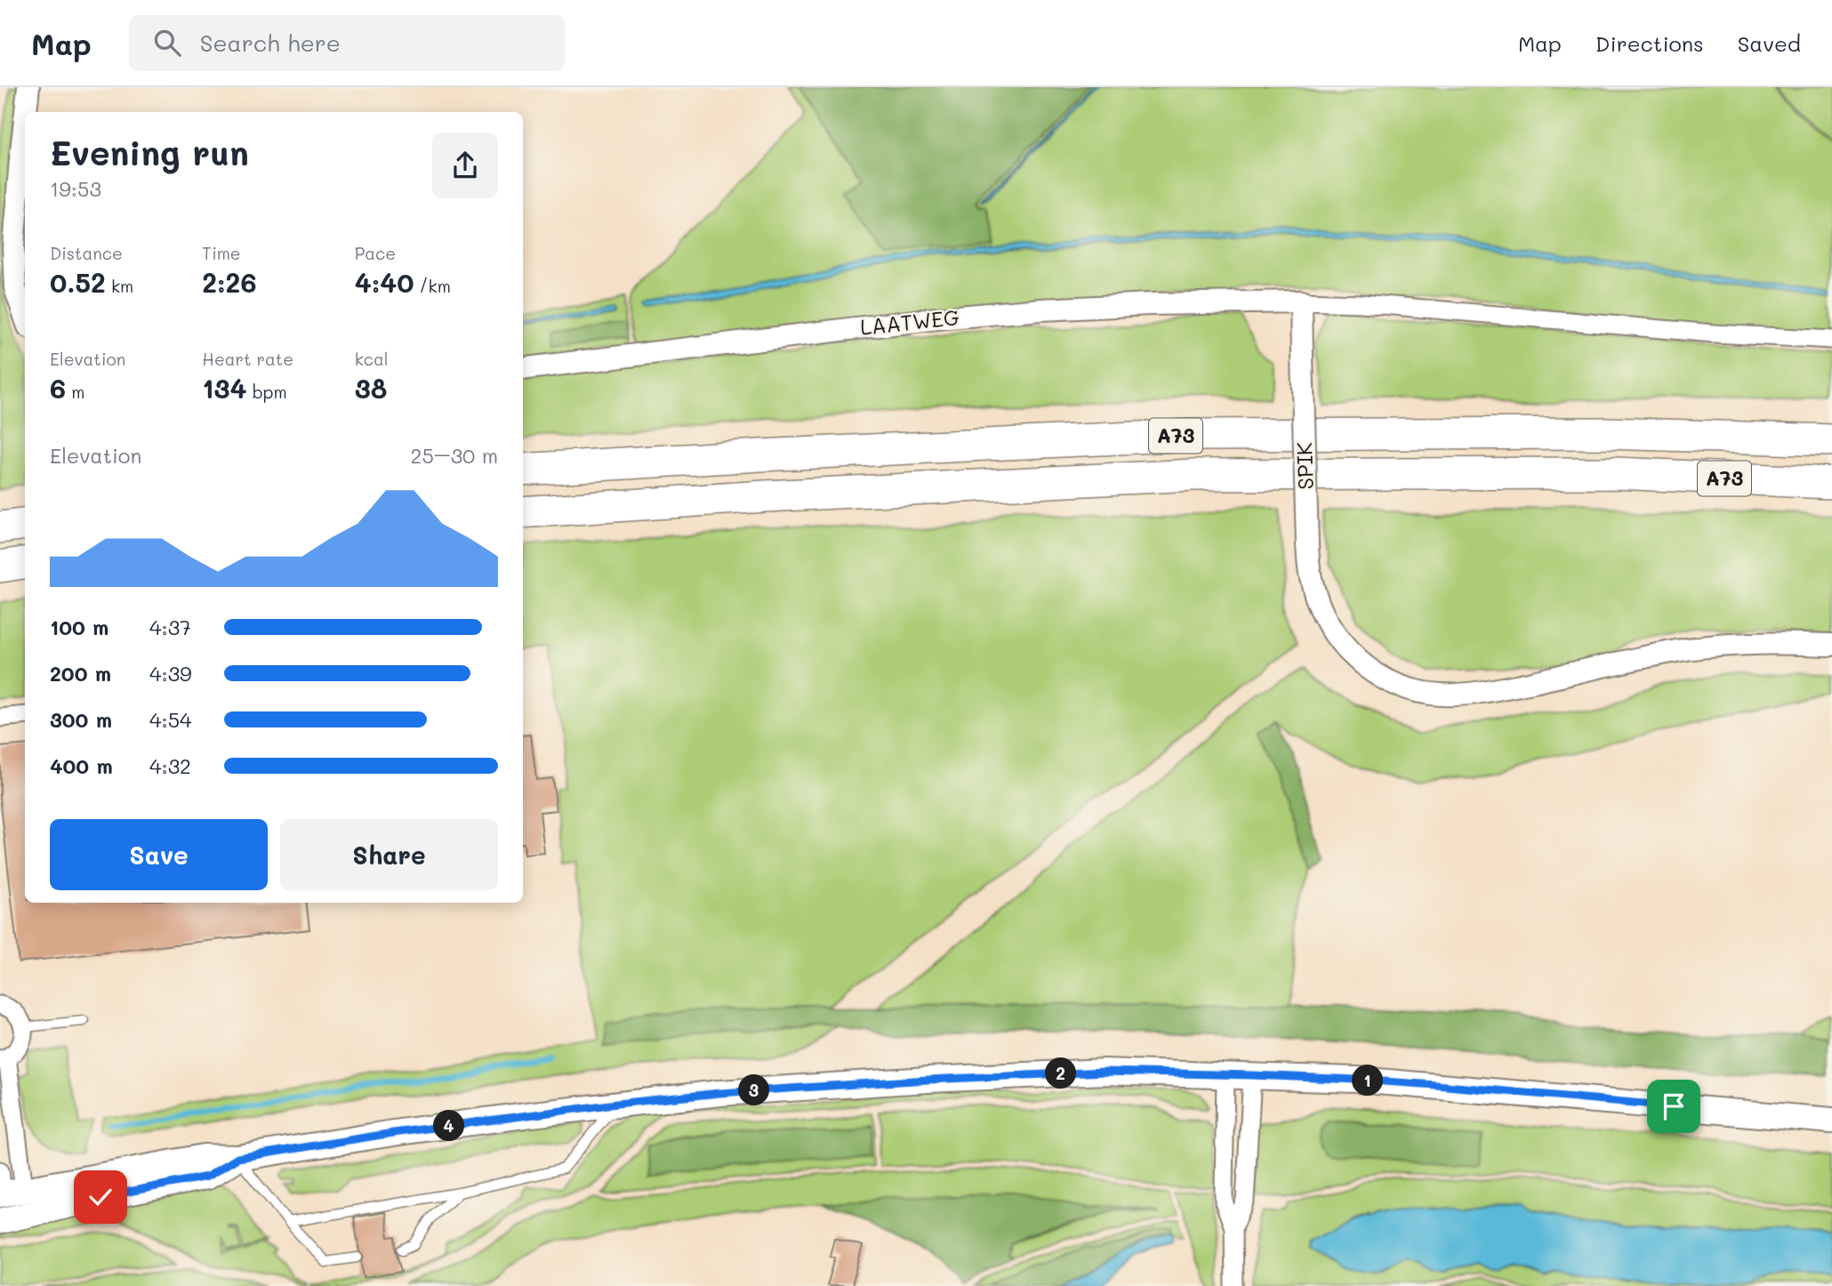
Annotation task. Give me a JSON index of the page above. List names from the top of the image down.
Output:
{
  "streets": {
    "highway": ["A73"],
    "street": ["LAATWEG", "SPIK"]
  },
  "crossings": [
    ["LAATWEG", "SPIK"]
  ],
  "page": {
    "header": "Map",
    "search": "Search here",
    "nav": ["Map", "Directions", "Saved"],
    "heading": ["Evening run", "19:53"],
    "stats": [
      ["Distance", "0.52 km"],
      ["Time", "2:26"],
      ["Pace", "4:40 /km"],
      ["Elevation", "6 m"],
      ["Heart rate", "134 bpm"],
      ["kcal", "38"]
    ],
    "chart": ["Elevation", "25–30 m"],
    "list": [
      {
        "name": "100 m",
        "note": "4:37"
      },
      {
        "name": "200 m",
        "note": "4:39"
      },
      {
        "name": "300 m",
        "note": "4:54"
      },
      {
        "name": "400 m",
        "note": "4:32"
      }
    ],
    "buttons": ["Save", "Share"],
    "pins": [
      "2",
      "1",
      "3",
      "4"
    ]
  }
}
